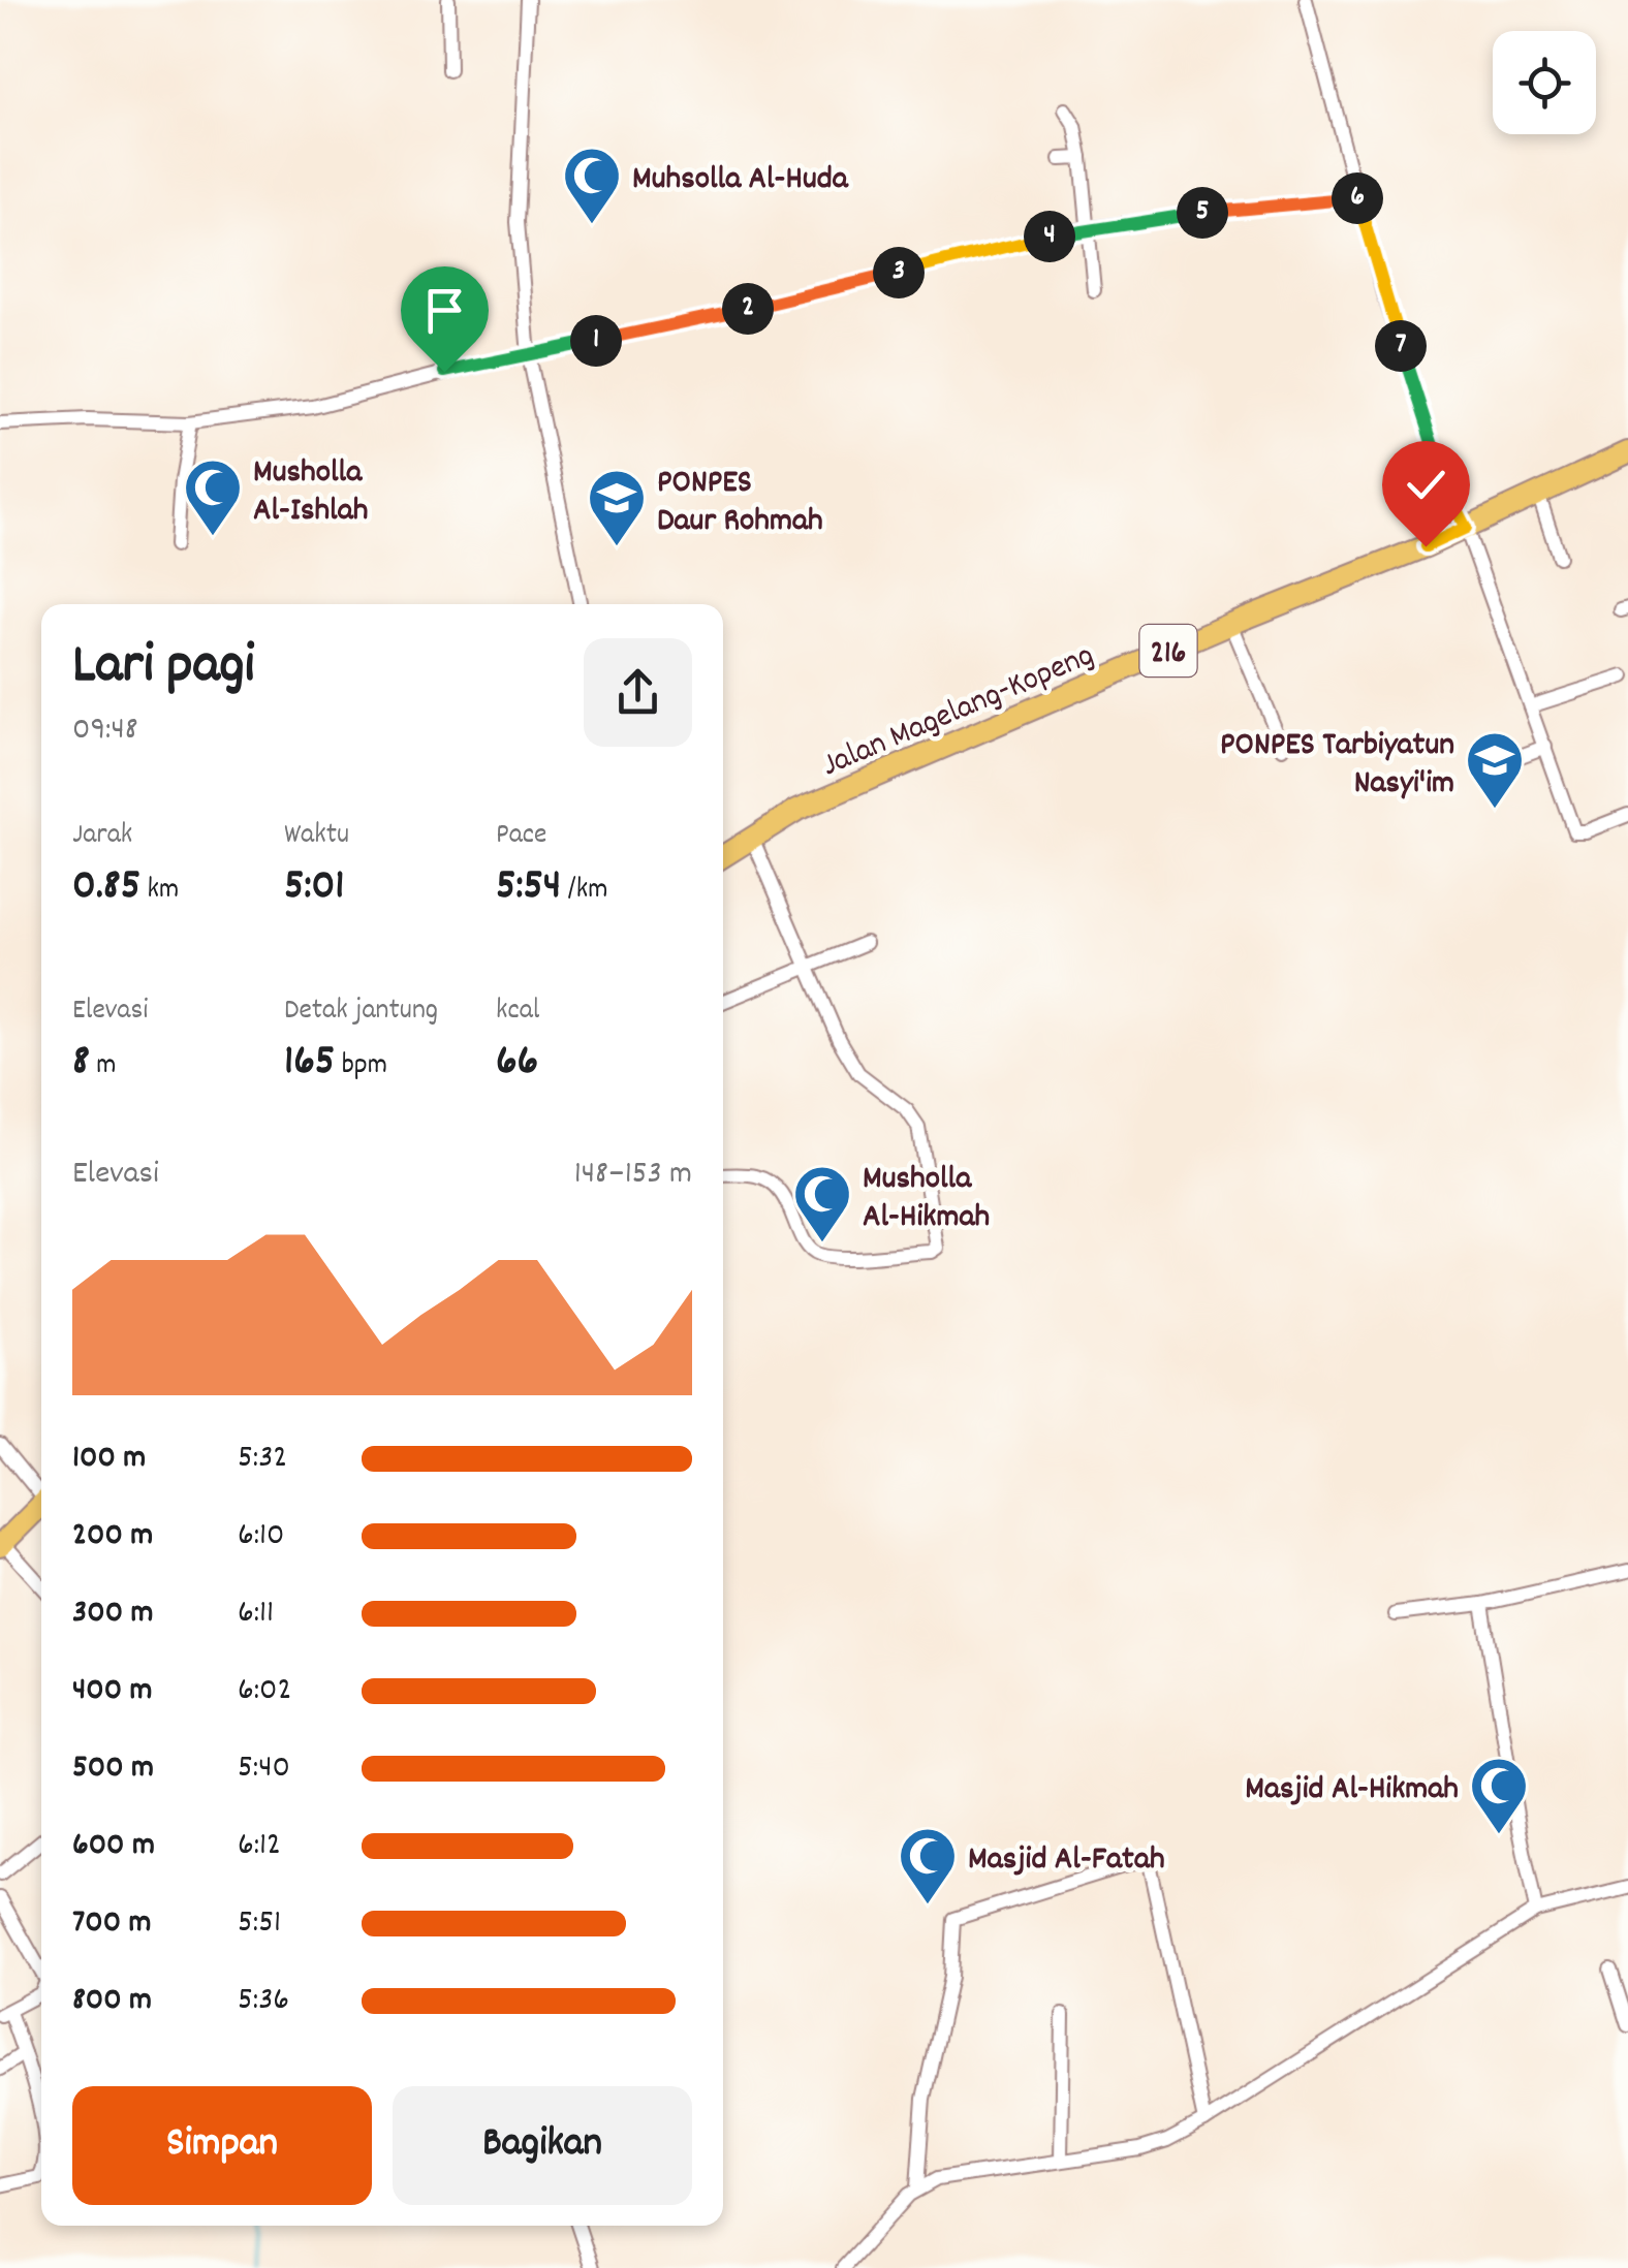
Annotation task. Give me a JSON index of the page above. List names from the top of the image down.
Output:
{
  "streets": {
    "main road": ["216", "Jalan Magelang-Kopeng"]
  },
  "places": {
    "mosque": [
      "Muhsolla Al-Huda",
      "Musholla Al-Ishlah",
      "Musholla Al-Hikmah",
      "Masjid Al-Hikmah",
      "Masjid Al-Fatah"
    ],
    "school or university": ["PONPES Daur Rohmah", "PONPES Tarbiyatun Nasyi'im"]
  },
  "page": {
    "pins": [
      "6",
      "5",
      "4",
      "3",
      "2",
      "1",
      "7"
    ],
    "heading": ["Lari pagi", "09:48"],
    "stats": [
      ["Jarak", "0.85 km"],
      ["Waktu", "5:01"],
      ["Pace", "5:54 /km"],
      ["Elevasi", "8 m"],
      ["Detak jantung", "165 bpm"],
      ["kcal", "66"]
    ],
    "chart": ["Elevasi", "148–153 m"],
    "list": [
      {
        "name": "100 m",
        "note": "5:32"
      },
      {
        "name": "200 m",
        "note": "6:10"
      },
      {
        "name": "300 m",
        "note": "6:11"
      },
      {
        "name": "400 m",
        "note": "6:02"
      },
      {
        "name": "500 m",
        "note": "5:40"
      },
      {
        "name": "600 m",
        "note": "6:12"
      },
      {
        "name": "700 m",
        "note": "5:51"
      },
      {
        "name": "800 m",
        "note": "5:36"
      }
    ],
    "buttons": ["Simpan", "Bagikan"]
  }
}
